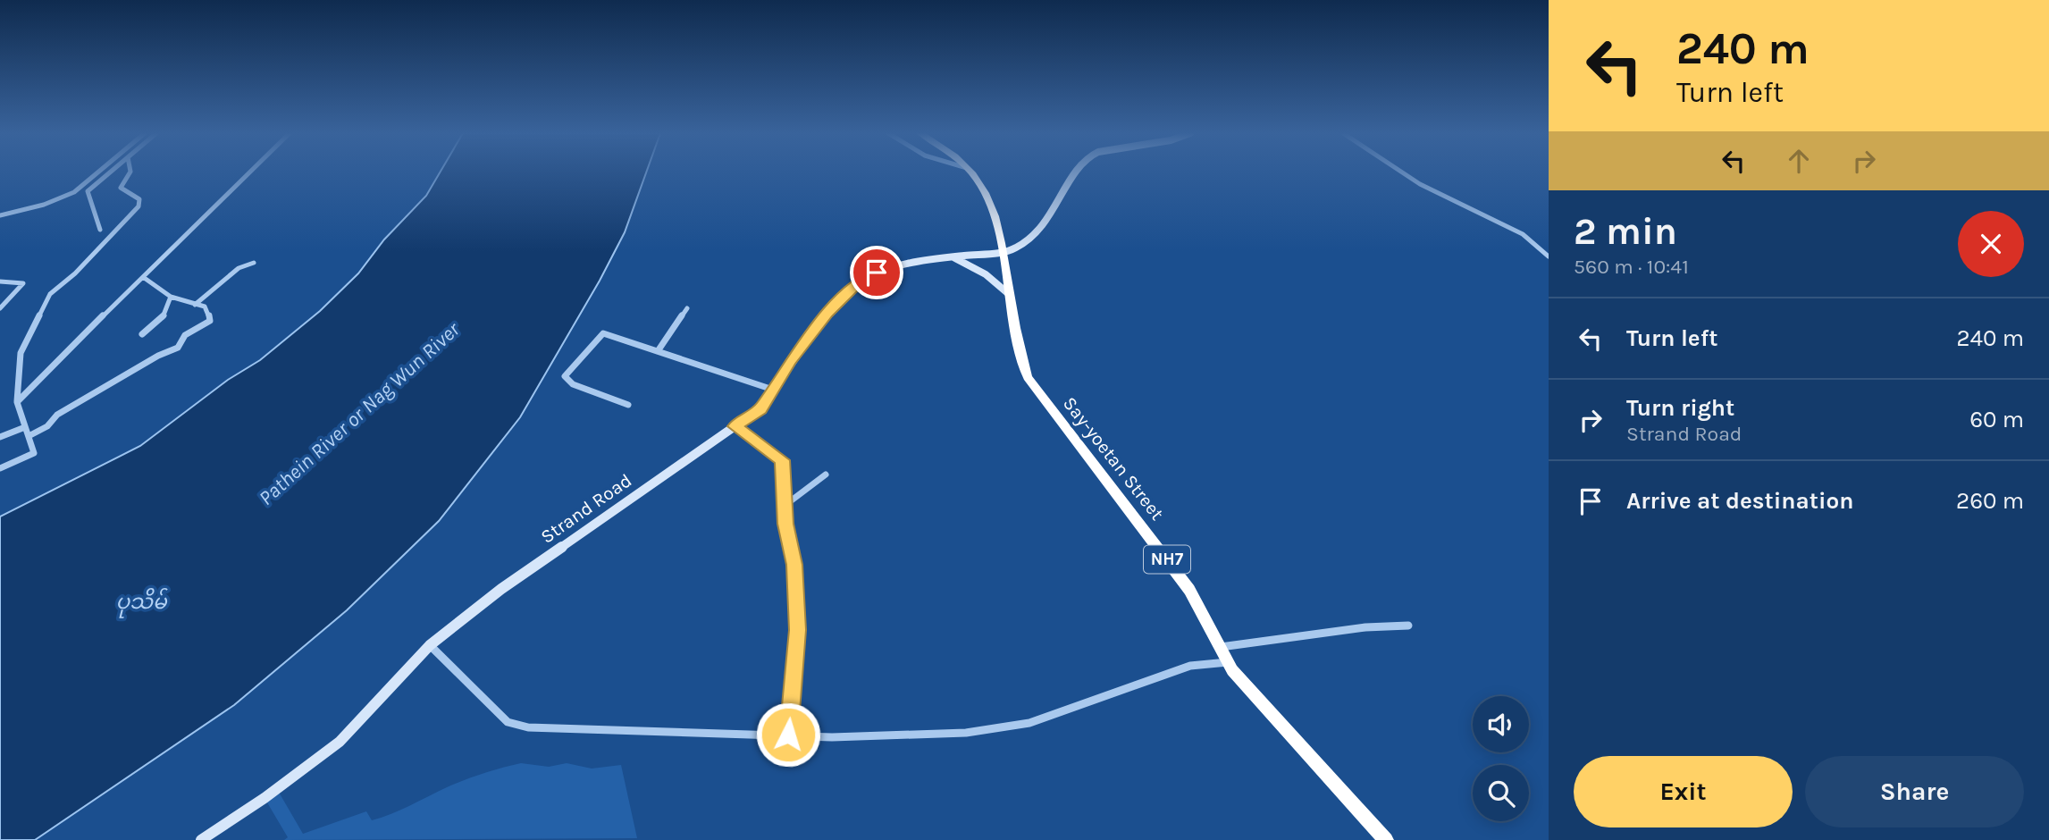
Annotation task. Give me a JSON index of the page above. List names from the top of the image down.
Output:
{
  "streets": {
    "highway": ["Say-yoetan Street", "NH7"],
    "main road": ["Strand Road"]
  },
  "crossings": [
    ["Say-yoetan Street", "Strand Road"],
    ["Say-yoetan Street", "NH7"],
    ["Strand Road", "NH7"]
  ],
  "water": ["Pathein River or Nag Wun River", "ပုသိမ်"],
  "page": {
    "turn": ["240 m", "Turn left"],
    "heading": ["2 min", "560 m · 10:41"],
    "list": [
      {
        "name": "Turn left",
        "value": "240 m"
      },
      {
        "name": "Turn right",
        "note": "Strand Road",
        "value": "60 m"
      },
      {
        "name": "Arrive at destination",
        "value": "260 m"
      }
    ],
    "buttons": ["Exit", "Share"]
  }
}
